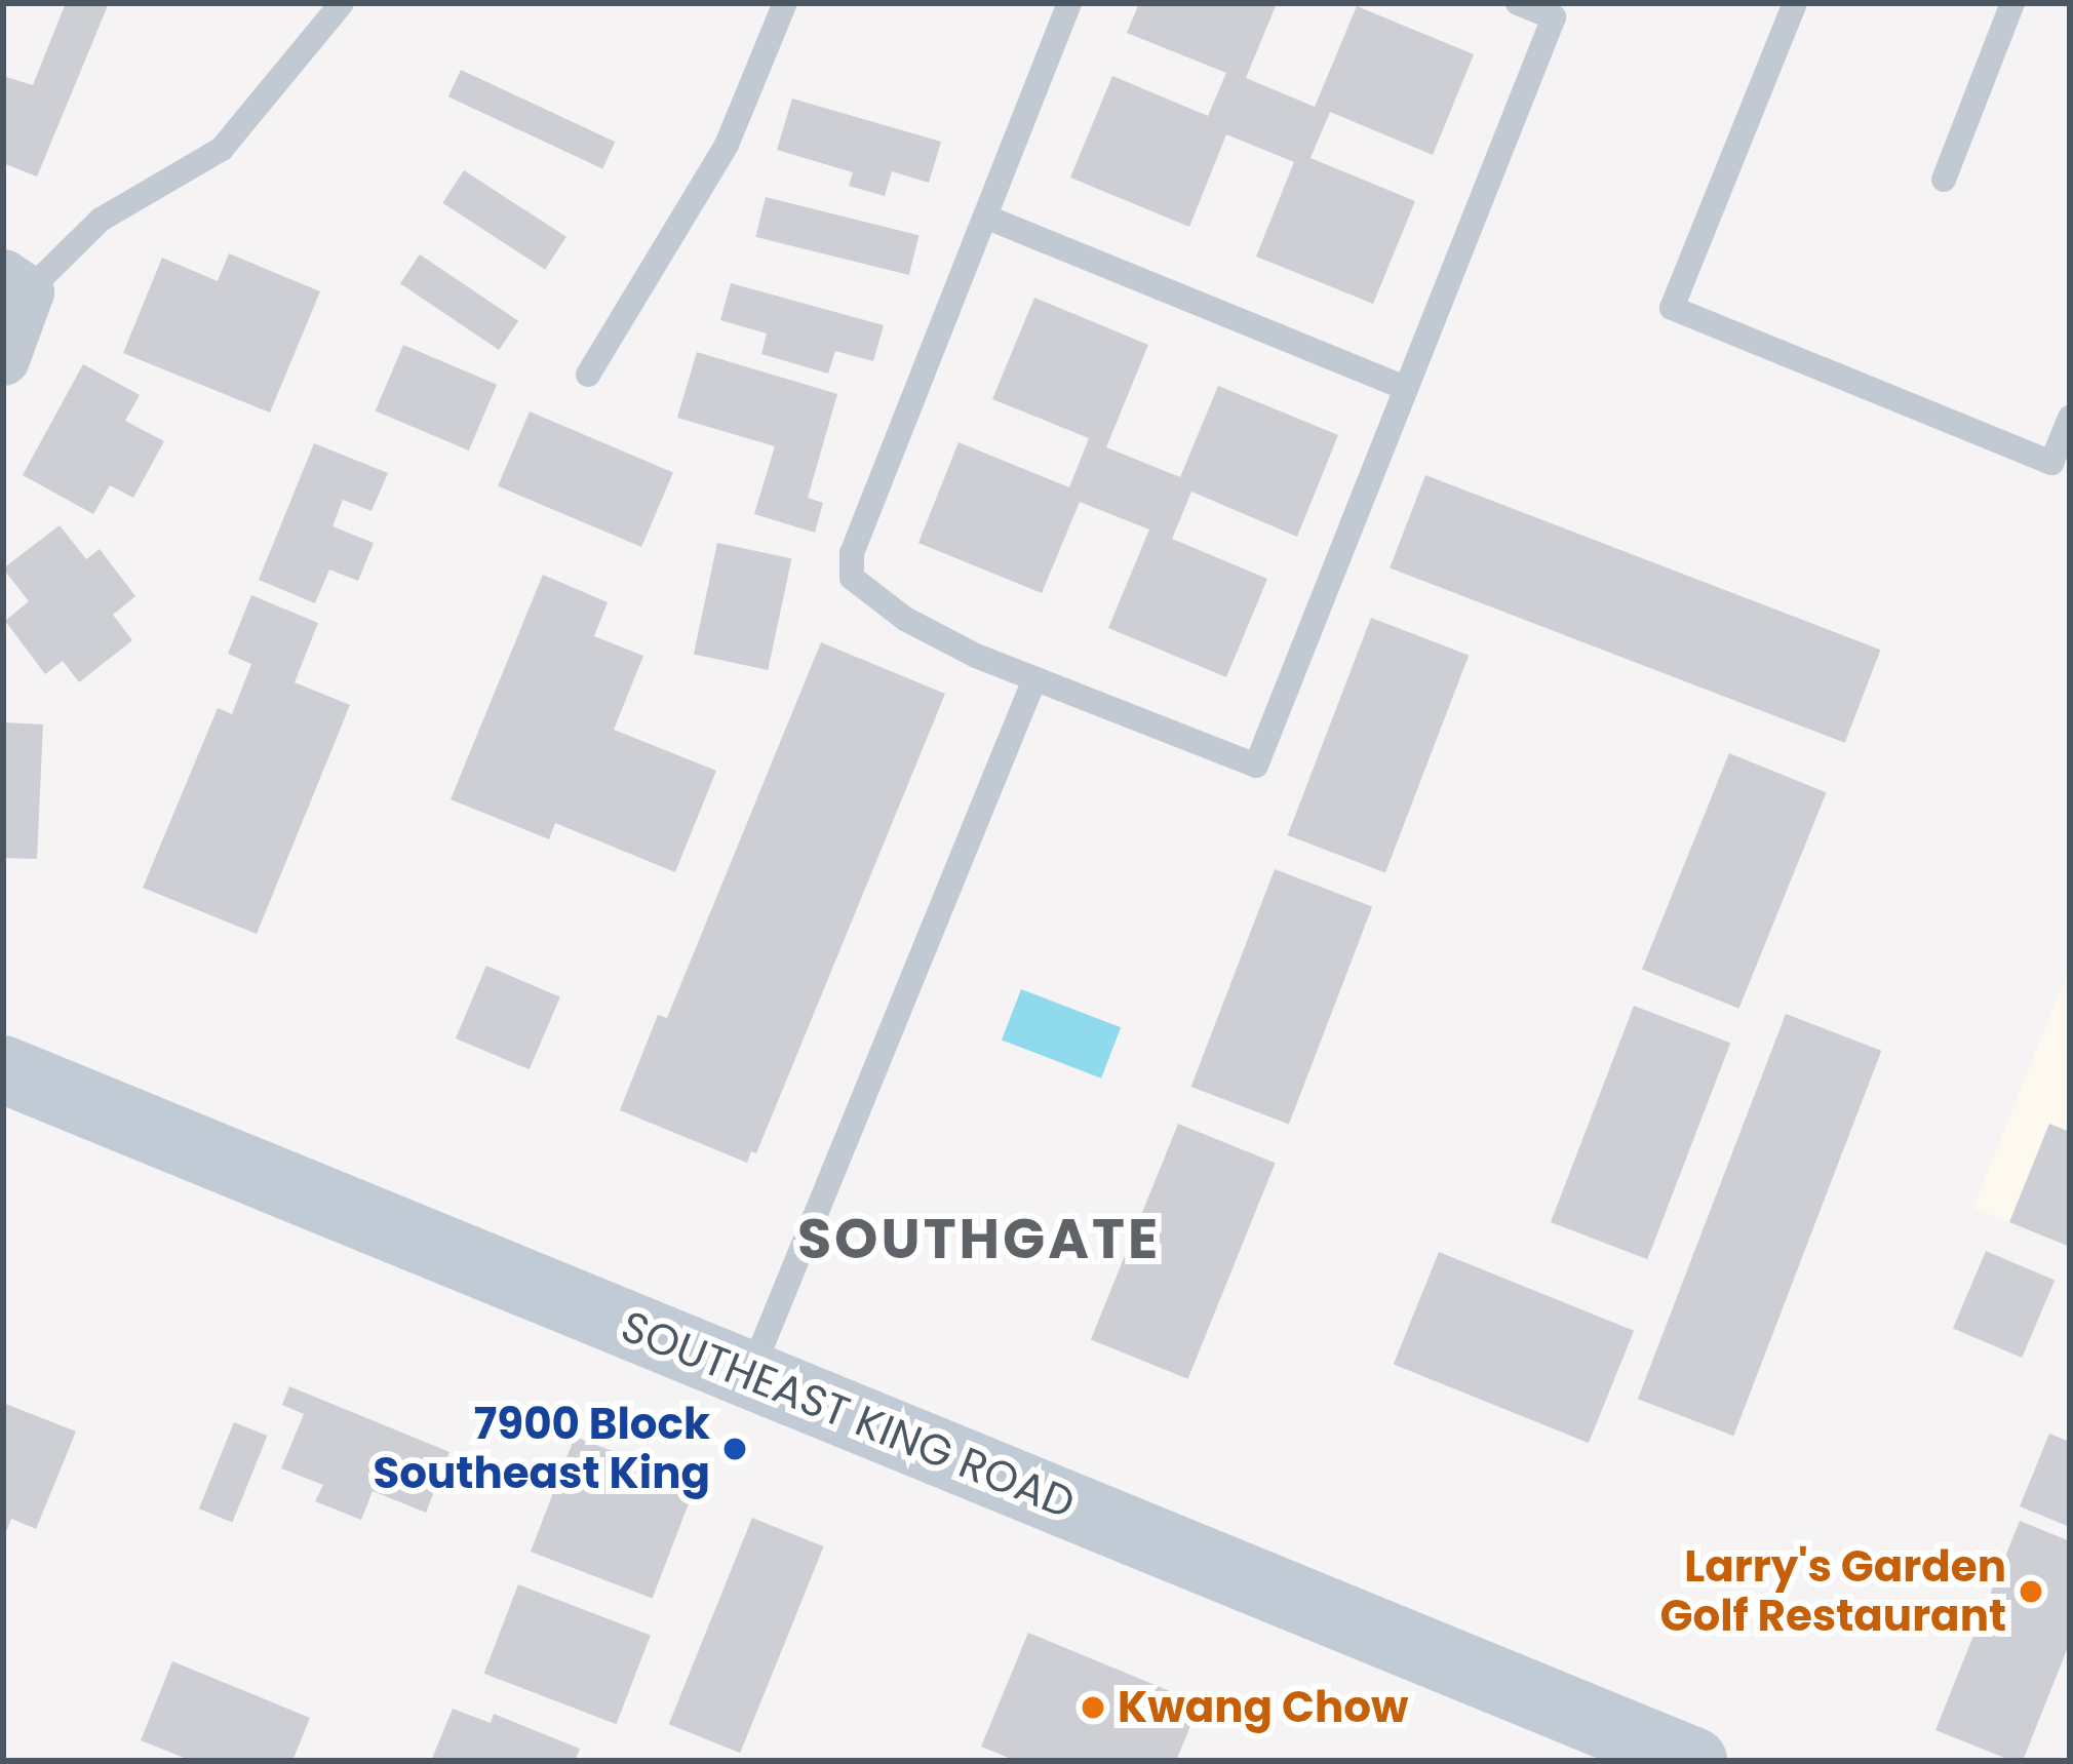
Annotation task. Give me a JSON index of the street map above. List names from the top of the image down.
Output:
{
  "streets": {
    "main road": ["SOUTHEAST KING ROAD"]
  },
  "districts": ["SOUTHGATE"],
  "places": ["7900 Block Southeast King", "Larry's Garden Golf Restaurant", "Kwang Chow"]
}
